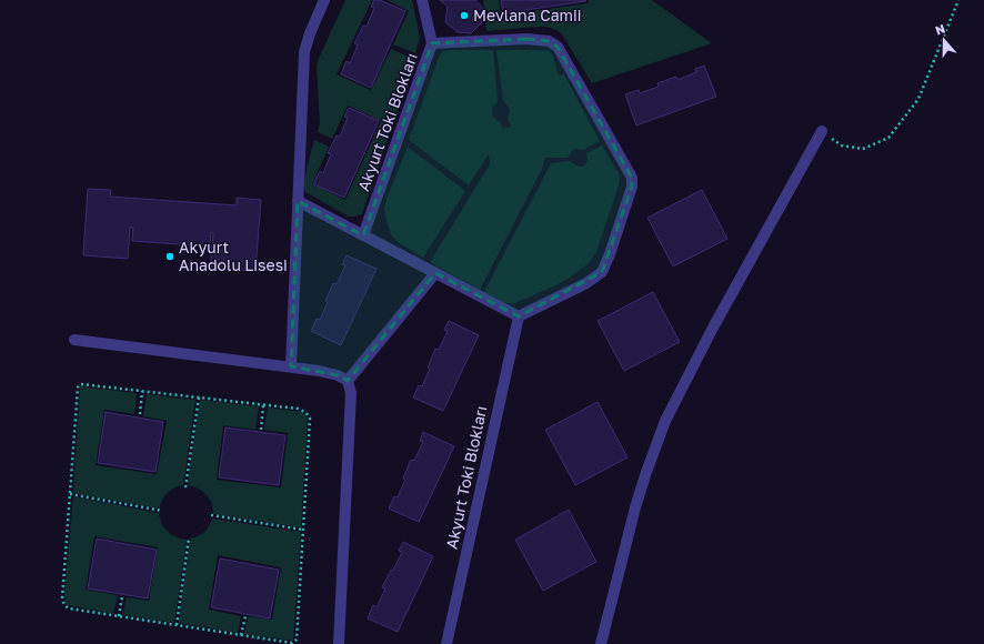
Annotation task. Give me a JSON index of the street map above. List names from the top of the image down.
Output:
{
  "streets": {
    "street": ["Akyurt Toki Blokları"]
  },
  "places": ["Mevlana Camii", "Akyurt Anadolu Lisesi"],
  "north": "top"
}
